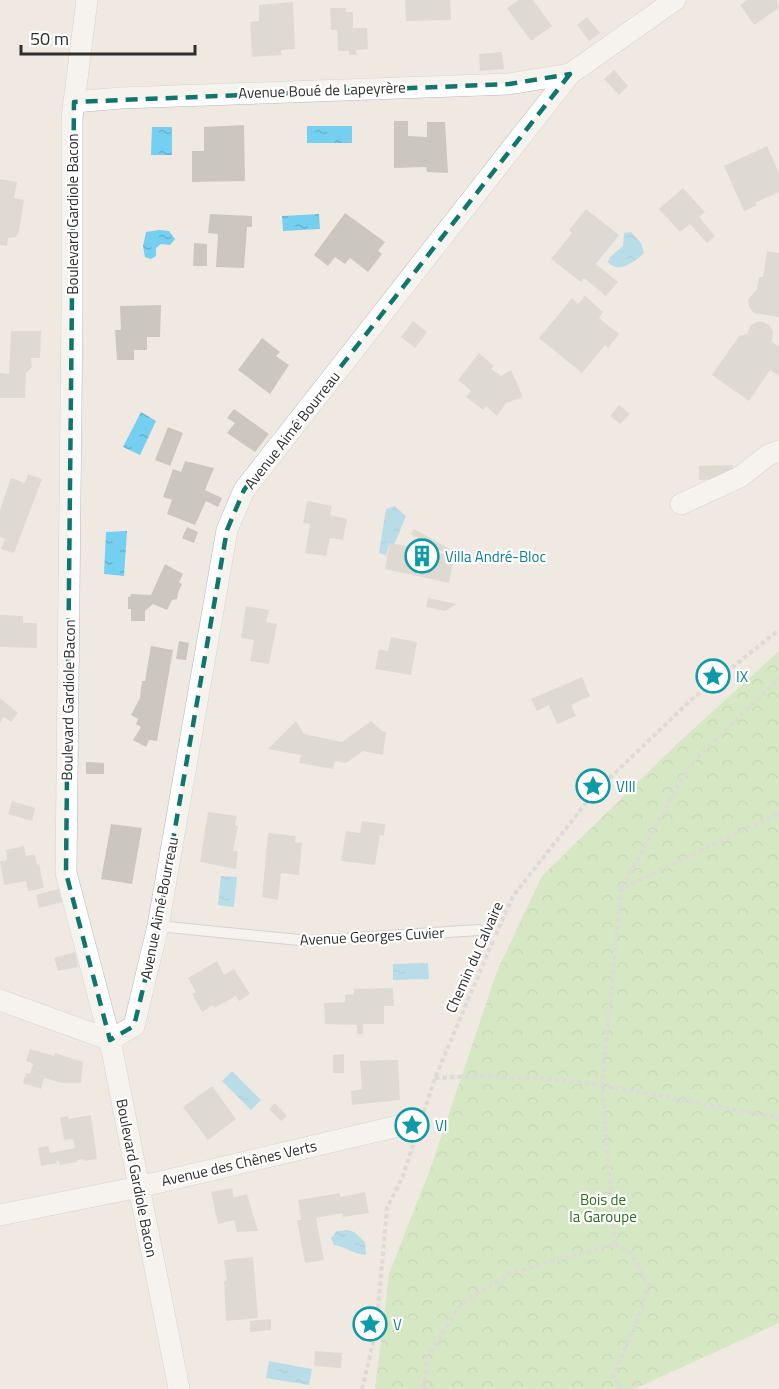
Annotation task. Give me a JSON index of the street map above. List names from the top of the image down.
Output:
{
  "streets": {
    "street": [
      "Avenue Boué de Lapeyrère",
      "Boulevard Gardiole Bacon",
      "Avenue Aimé Bourreau",
      "Avenue des Chênes Verts"
    ],
    "lane": ["Avenue Georges Cuvier"],
    "path": ["Chemin du Calvaire"]
  },
  "crossings": [
    ["Avenue Boué de Lapeyrère", "Boulevard Gardiole Bacon"],
    ["Avenue Boué de Lapeyrère", "Avenue Aimé Bourreau"],
    ["Boulevard Gardiole Bacon", "Avenue Aimé Bourreau"],
    ["Boulevard Gardiole Bacon", "Avenue des Chênes Verts"],
    ["Avenue Aimé Bourreau", "Avenue Georges Cuvier"],
    ["Chemin du Calvaire", "Avenue des Chênes Verts"]
  ],
  "parks": ["Bois de la Garoupe"],
  "places": {
    "building": ["Villa André-Bloc"],
    "place": [
      "IX",
      "VIII",
      "VI",
      "V"
    ]
  },
  "scale_bar": "50 m"
}
